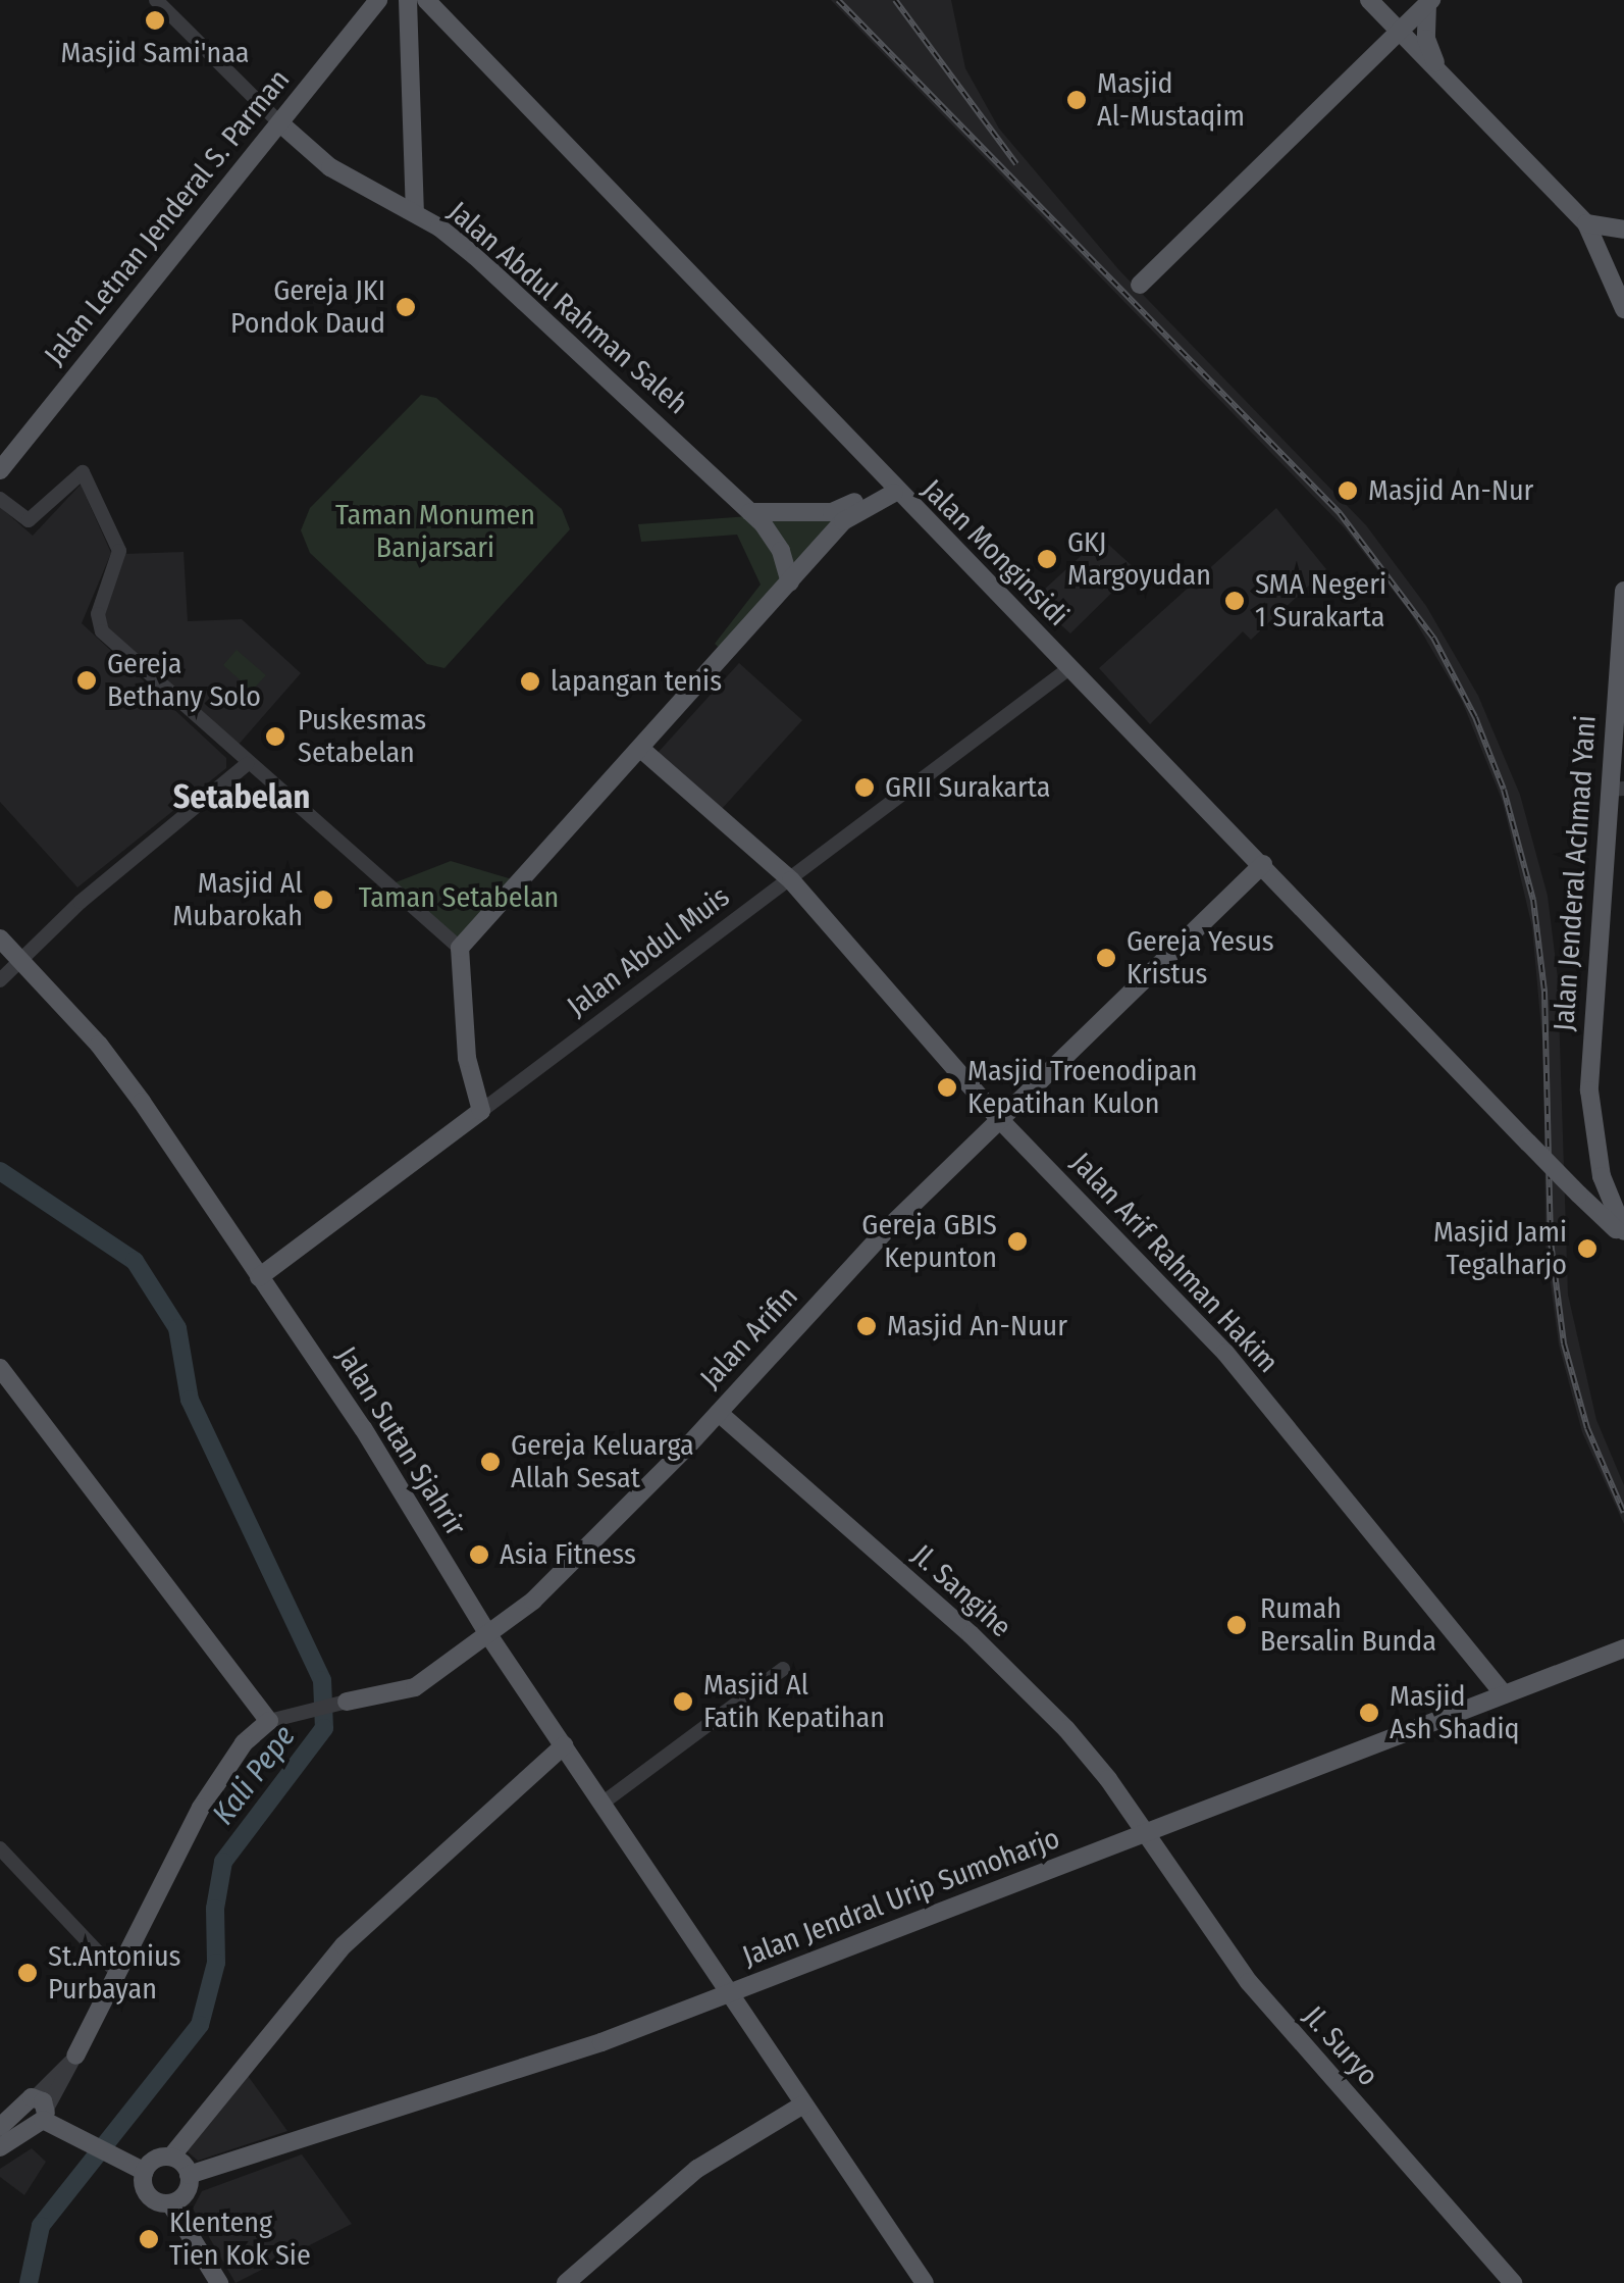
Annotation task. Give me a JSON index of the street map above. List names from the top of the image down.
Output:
{
  "streets": {
    "main road": [
      "Jalan Letnan Jenderal S. Parman",
      "Jalan Abdul Rahman Saleh",
      "Jalan Monginsidi",
      "Jalan Jenderal Achmad Yani",
      "Jalan Abdul Muis",
      "Jalan Arif Rahman Hakim",
      "Jalan Arifin",
      "Jalan Sutan Sjahrir",
      "Jl. Sangihe",
      "Jalan Jendral Urip Sumoharjo",
      "Jl. Suryo"
    ]
  },
  "crossings": [
    ["Jalan Letnan Jenderal S. Parman", "Jalan Abdul Rahman Saleh"],
    ["Jalan Monginsidi", "Jalan Jenderal Achmad Yani"],
    ["Jalan Monginsidi", "Jalan Abdul Muis"],
    ["Jalan Monginsidi", "Jalan Arifin"],
    ["Jalan Abdul Muis", "Jalan Arif Rahman Hakim"],
    ["Jalan Abdul Muis", "Jalan Sutan Sjahrir"],
    ["Jalan Arif Rahman Hakim", "Jalan Arifin"],
    ["Jalan Arif Rahman Hakim", "Jalan Jendral Urip Sumoharjo"],
    ["Jalan Arifin", "Jalan Sutan Sjahrir"],
    ["Jalan Arifin", "Jl. Sangihe"],
    ["Jalan Sutan Sjahrir", "Jalan Jendral Urip Sumoharjo"],
    ["Jl. Sangihe", "Jalan Jendral Urip Sumoharjo"],
    ["Jl. Sangihe", "Jl. Suryo"],
    ["Jalan Jendral Urip Sumoharjo", "Jl. Suryo"]
  ],
  "districts": ["Setabelan"],
  "water": ["Kali Pepe"],
  "parks": ["Taman Monumen Banjarsari", "Taman Setabelan"],
  "places": [
    "Masjid Sami'naa",
    "Masjid Al-Mustaqim",
    "Gereja JKI Pondok Daud",
    "Masjid An-Nur",
    "GKJ Margoyudan",
    "SMA Negeri 1 Surakarta",
    "Gereja Bethany Solo",
    "lapangan tenis",
    "Puskesmas Setabelan",
    "GRII Surakarta",
    "Masjid Al Mubarokah",
    "Gereja Yesus Kristus",
    "Masjid Troenodipan Kepatihan Kulon",
    "Gereja GBIS Kepunton",
    "Masjid Jami Tegalharjo",
    "Masjid An-Nuur",
    "Gereja Keluarga Allah Sesat",
    "Asia Fitness",
    "Rumah Bersalin Bunda",
    "Masjid Al Fatih Kepatihan",
    "Masjid Ash Shadiq",
    "St.Antonius Purbayan",
    "Klenteng Tien Kok Sie"
  ]
}
